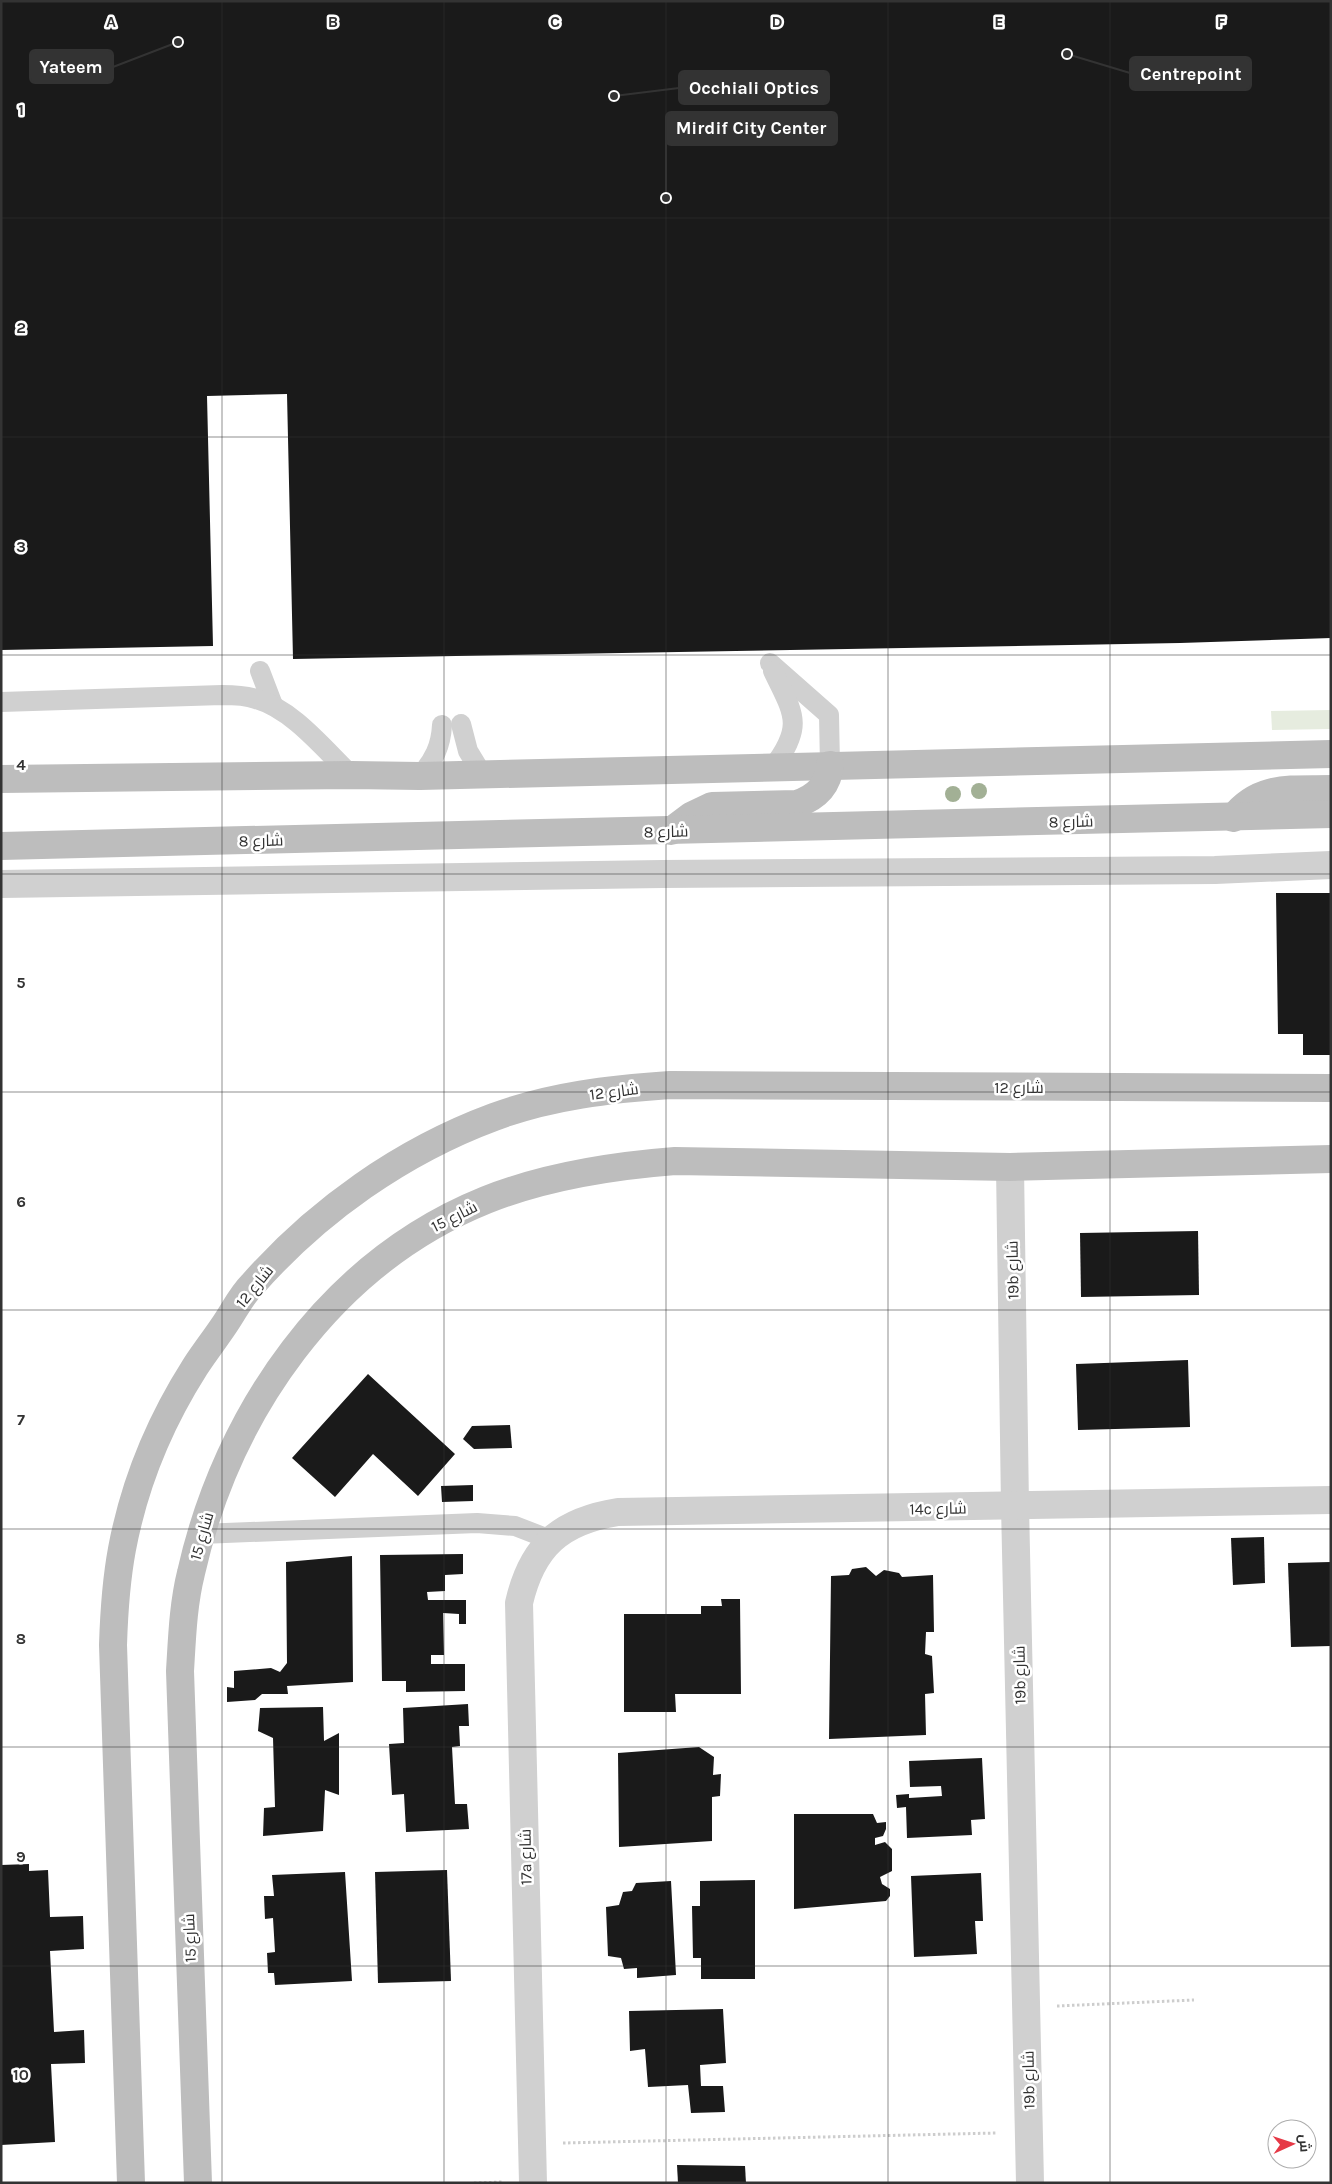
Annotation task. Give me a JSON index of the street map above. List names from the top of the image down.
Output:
{
  "streets": {
    "street": [
      "شارع 8",
      "شارع 12",
      "شارع 15",
      "19b شارع",
      "14c شارع",
      "17a شارع"
    ]
  },
  "crossings": [
    ["شارع 15", "19b شارع"],
    ["19b شارع", "14c شارع"],
    ["14c شارع", "17a شارع"]
  ],
  "places": [
    "Yateem",
    "Centrepoint",
    "Occhiali Optics",
    "Mirdif City Center"
  ],
  "north": "right",
  "grid": {
    "columns": [
      "A",
      "B",
      "C",
      "D",
      "E",
      "F"
    ],
    "rows": [
      "1",
      "2",
      "3",
      "4",
      "5",
      "6",
      "7",
      "8",
      "9",
      "10"
    ]
  }
}
